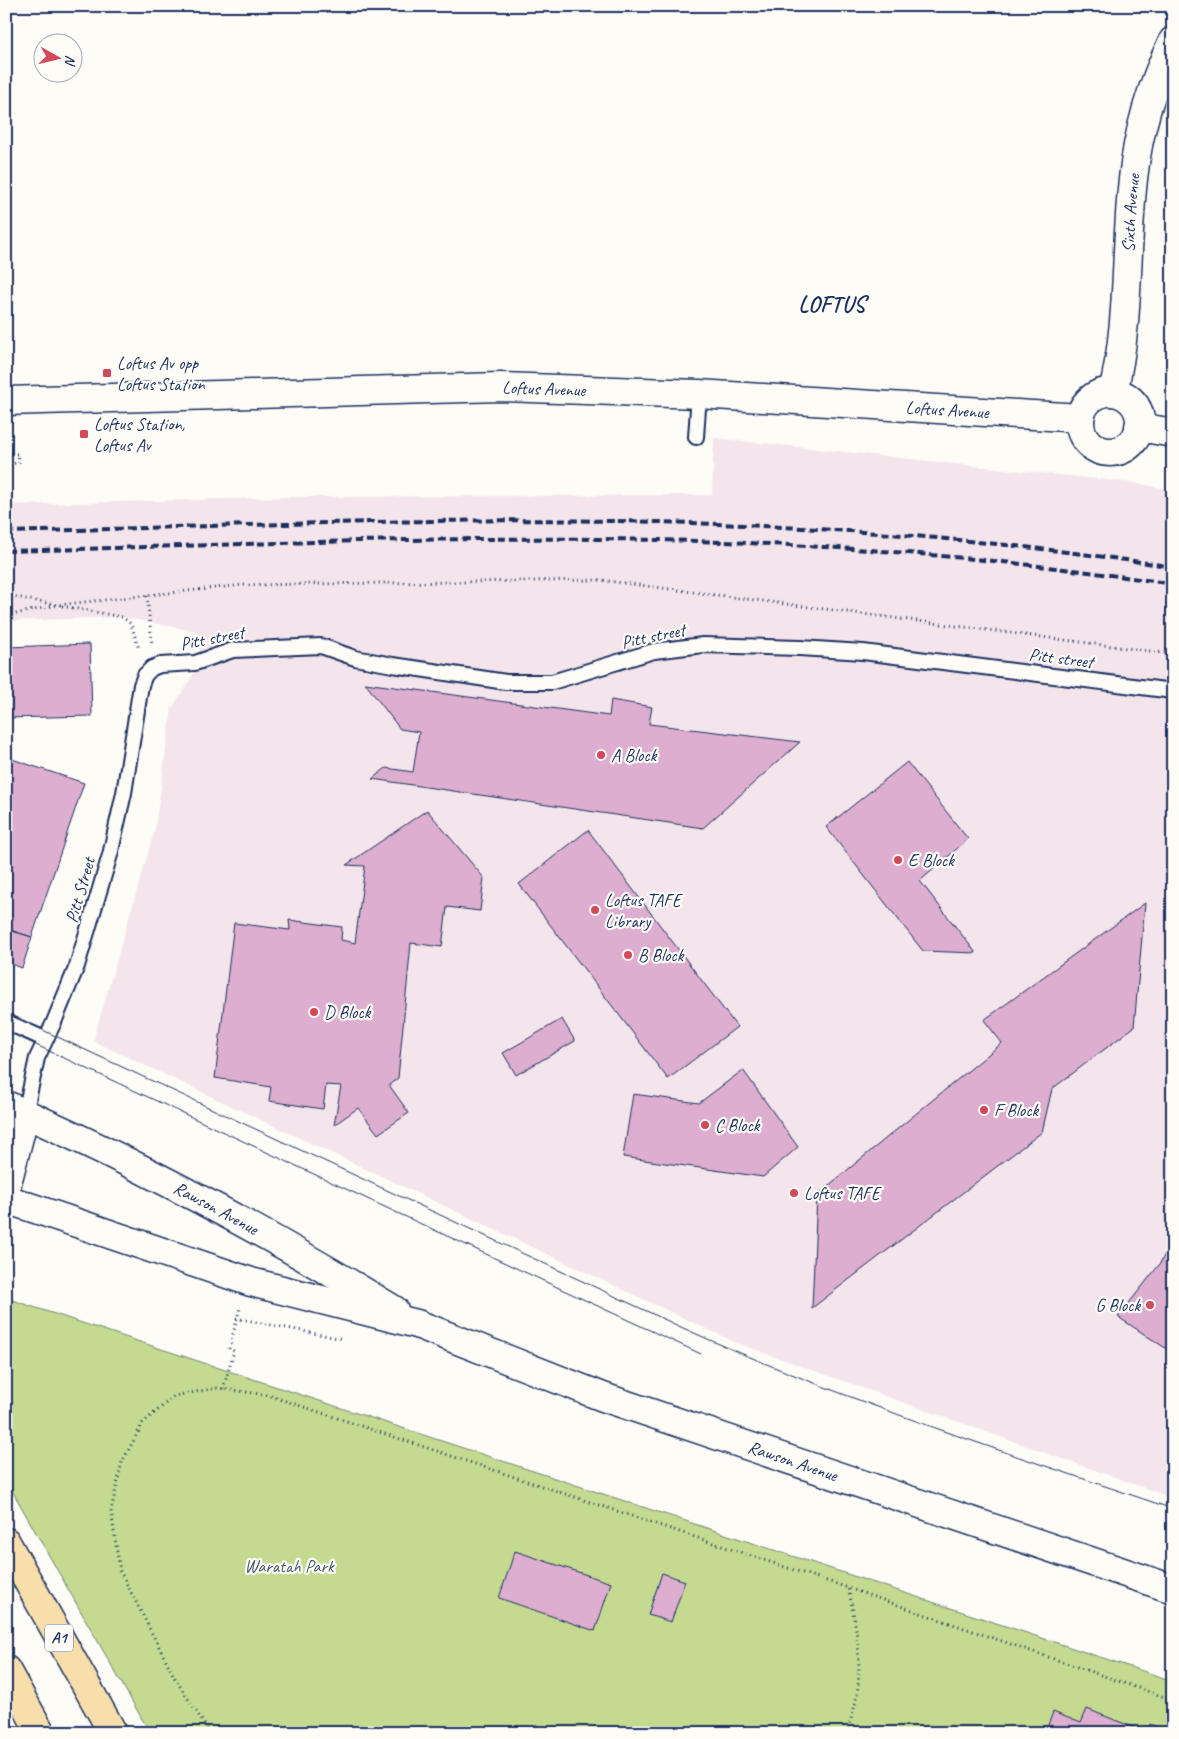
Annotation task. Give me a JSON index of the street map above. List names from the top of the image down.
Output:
{
  "streets": {
    "highway": ["A1"],
    "street": ["Sixth Avenue", "Loftus Avenue", "Rawson Avenue"],
    "lane": ["Pitt street", "Pitt Street"]
  },
  "crossings": [
    ["Sixth Avenue", "Loftus Avenue"],
    ["Pitt street", "Pitt Street"],
    ["Pitt Street", "Rawson Avenue"]
  ],
  "districts": ["LOFTUS"],
  "parks": ["Waratah Park"],
  "places": {
    "transit": ["Loftus Av opp Loftus Station", "Loftus Station, Loftus Av"],
    "other": [
      "A Block",
      "E Block",
      "Loftus TAFE Library",
      "B Block",
      "D Block",
      "F Block",
      "C Block",
      "Loftus TAFE",
      "G Block"
    ]
  },
  "north": "right"
}
